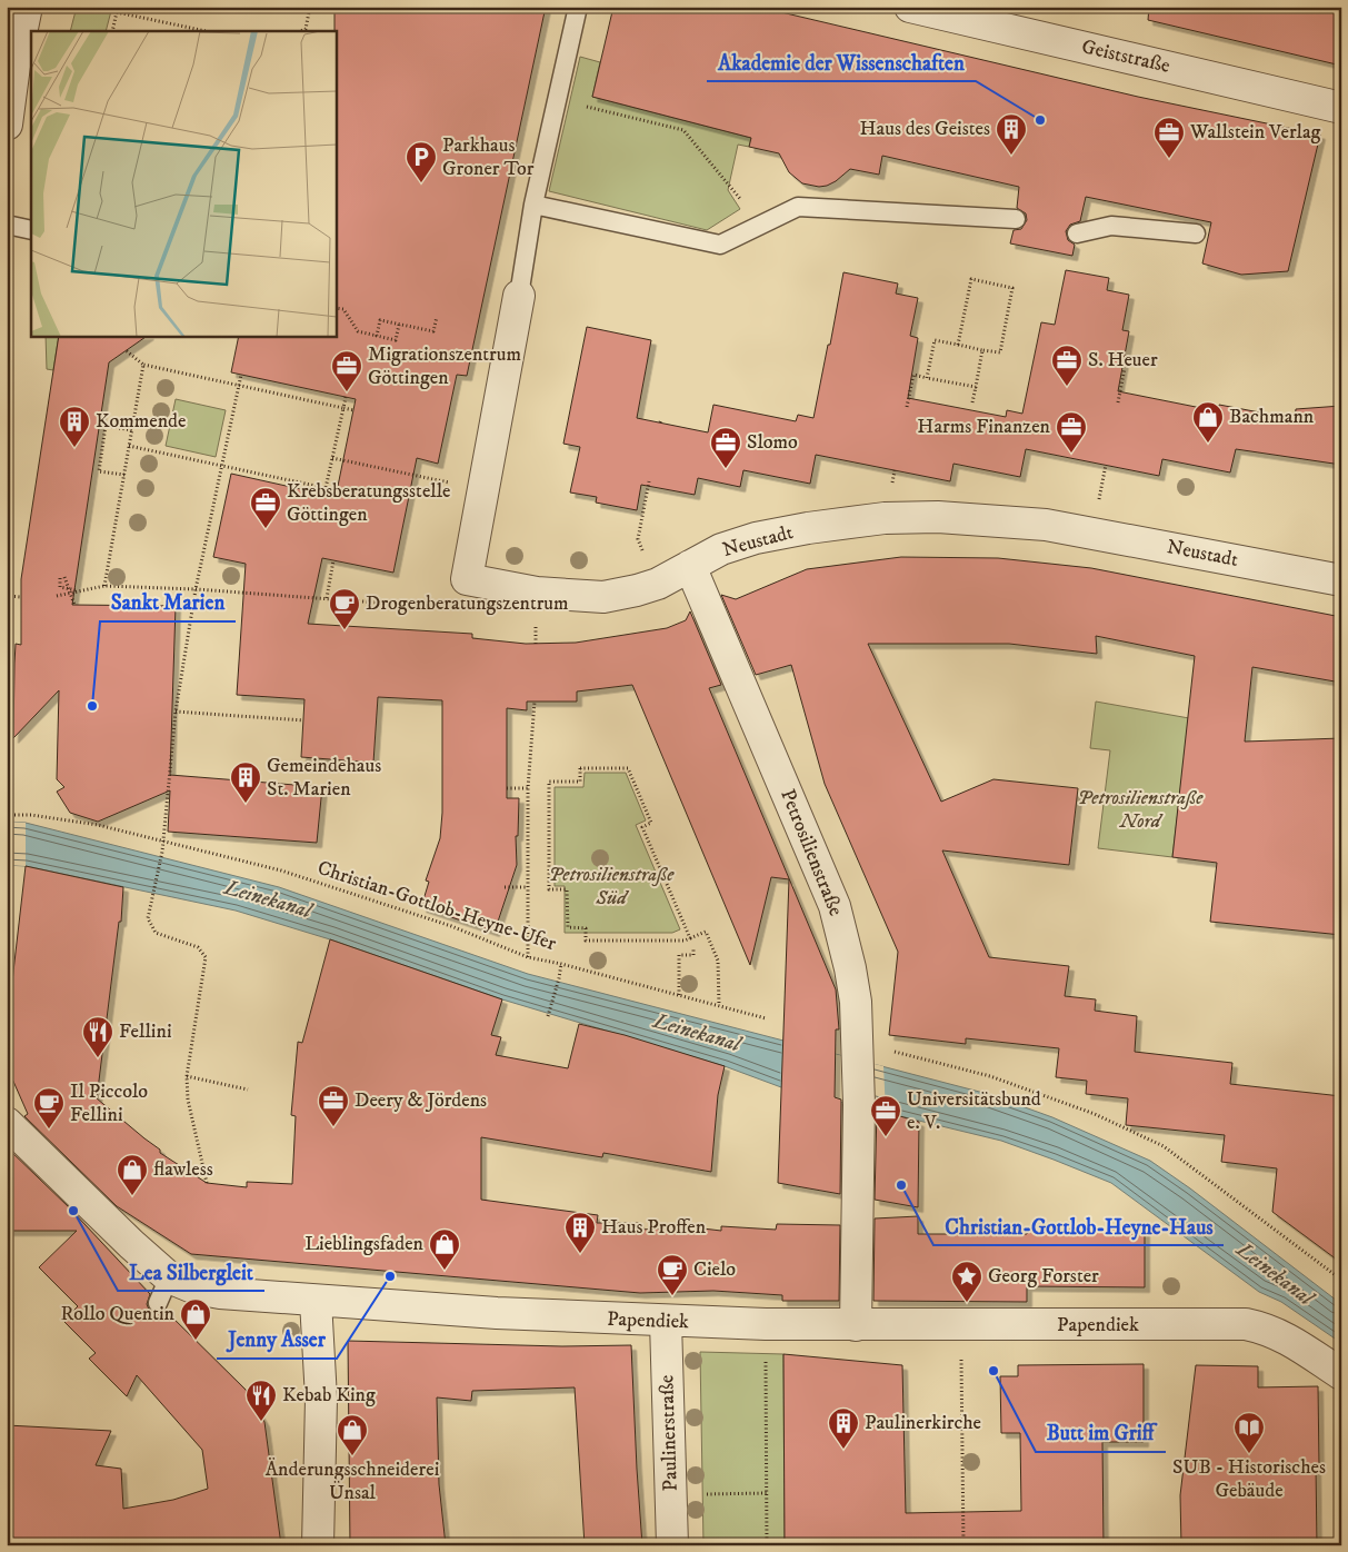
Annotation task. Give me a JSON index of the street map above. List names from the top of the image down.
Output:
{
  "streets": {
    "street": [
      "Geiststraße",
      "Neustadt",
      "Petrosilienstraße",
      "Papendiek",
      "Paulinerstraße"
    ],
    "path": ["Christian-Gottlob-Heyne-Ufer"]
  },
  "crossings": [
    ["Neustadt", "Petrosilienstraße"],
    ["Petrosilienstraße", "Papendiek"],
    ["Papendiek", "Paulinerstraße"]
  ],
  "water": ["Leinekanal"],
  "parks": ["Petrosilienstraße Nord", "Petrosilienstraße Süd"],
  "places": {
    "other": [
      "Akademie der Wissenschaften",
      "Sankt Marien",
      "Christian-Gottlob-Heyne-Haus",
      "Lea Silbergleit",
      "Jenny Asser",
      "Butt im Griff"
    ],
    "building": [
      "Haus des Geistes",
      "Kommende",
      "Gemeindehaus St. Marien",
      "Haus Proffen",
      "Paulinerkirche"
    ],
    "office": [
      "Wallstein Verlag",
      "S. Heuer",
      "Migrationszentrum Göttingen",
      "Harms Finanzen",
      "Slomo",
      "Krebsberatungsstelle Göttingen",
      "Deery & Jördens",
      "Universitätsbund e. V."
    ],
    "parking": ["Parkhaus Groner Tor"],
    "shop": [
      "Bachmann",
      "flawless",
      "Lieblingsfaden",
      "Rollo Quentin",
      "Änderungsschneiderei Ünsal"
    ],
    "cafe": ["Drogenberatungszentrum", "Il Piccolo Fellini", "Cielo"],
    "restaurant": ["Fellini", "Kebab King"],
    "place": ["Georg Forster"],
    "library": ["SUB - Historisches Gebäude"]
  }
}
